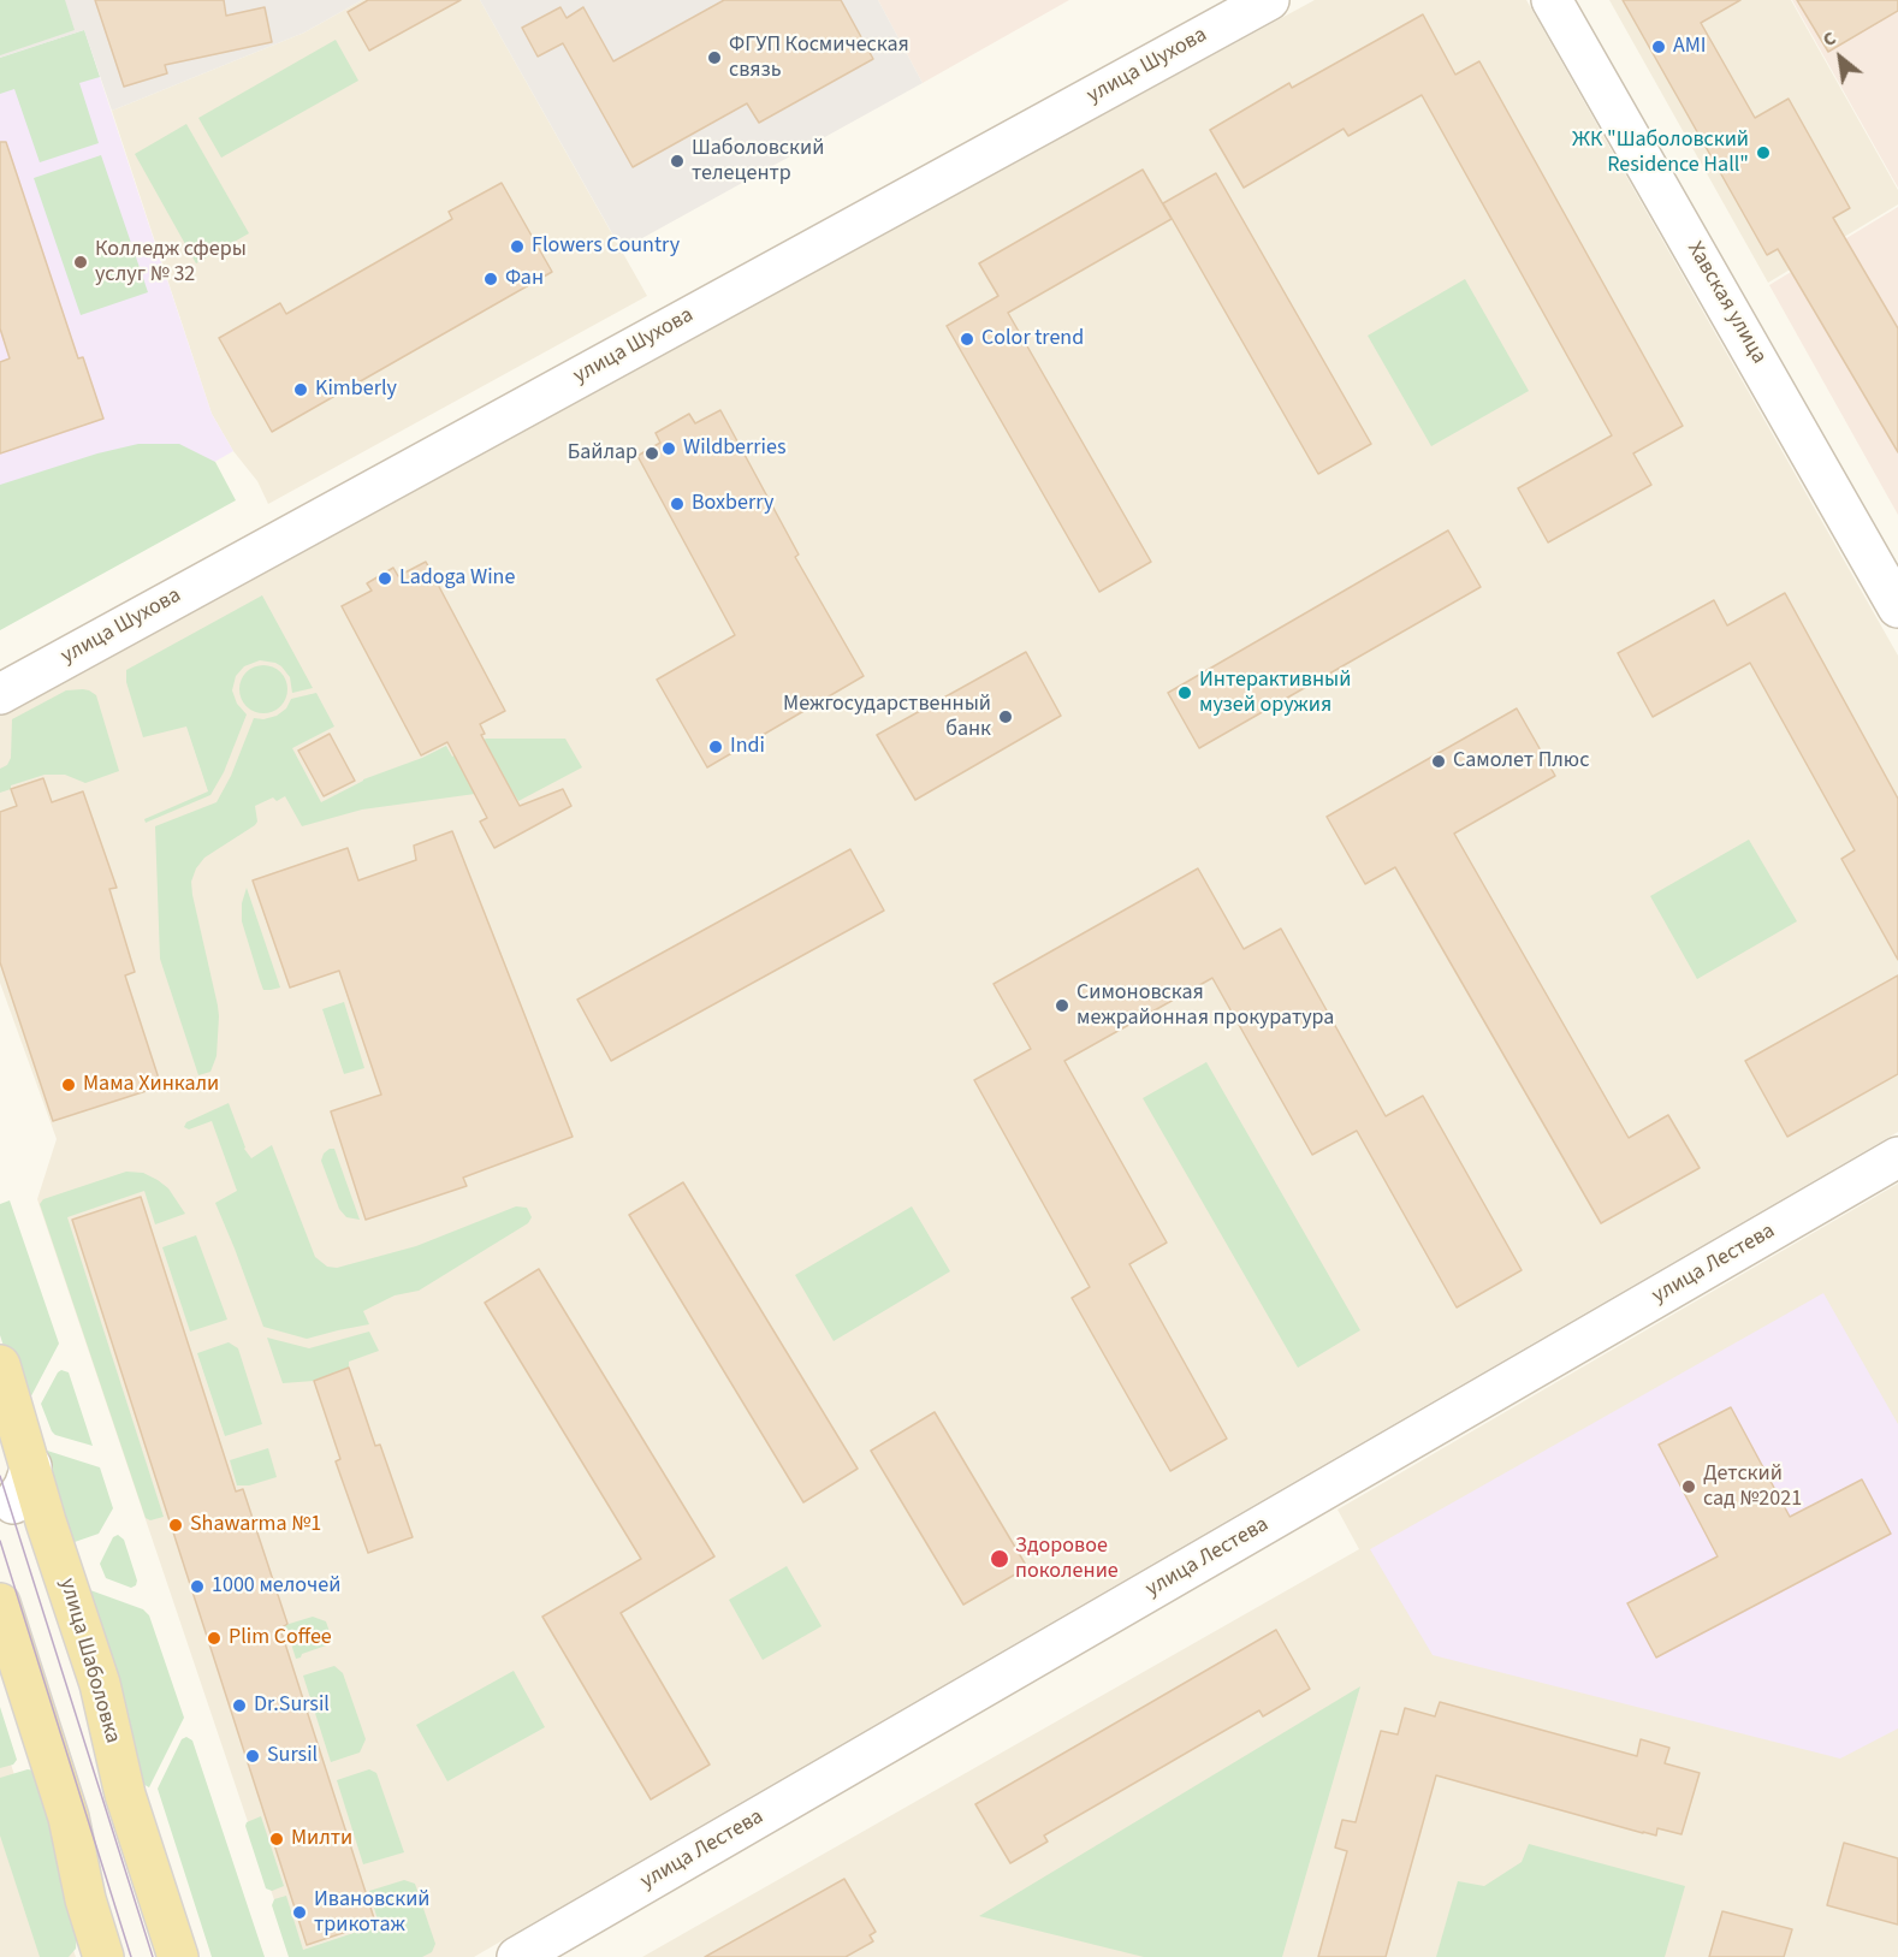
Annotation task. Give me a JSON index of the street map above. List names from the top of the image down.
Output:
{
  "streets": {
    "main road": ["улица Шаболовка"],
    "street": ["улица Шухова", "Хавская улица", "улица Лестева"]
  },
  "places": [
    "AMI",
    "ФГУП Космическая связь",
    "ЖК \"Шаболовский Residence Hall\"",
    "Шаболовский телецентр",
    "Flowers Country",
    "Колледж сферы услуг № 32",
    "Фан",
    "Color trend",
    "Kimberly",
    "Wildberries",
    "Байлар",
    "Boxberry",
    "Ladoga Wine",
    "Интерактивный музей оружия",
    "Межгосударственный банк",
    "Indi",
    "Самолет Плюс",
    "Симоновская межрайонная прокуратура",
    "Мама Хинкали",
    "Детский сад №2021",
    "Shawarma №1",
    "Здоровое поколение",
    "1000 мелочей",
    "Plim Coffee",
    "Dr.Sursil",
    "Sursil",
    "Милти",
    "Ивановский трикотаж"
  ],
  "north": "top left"
}
